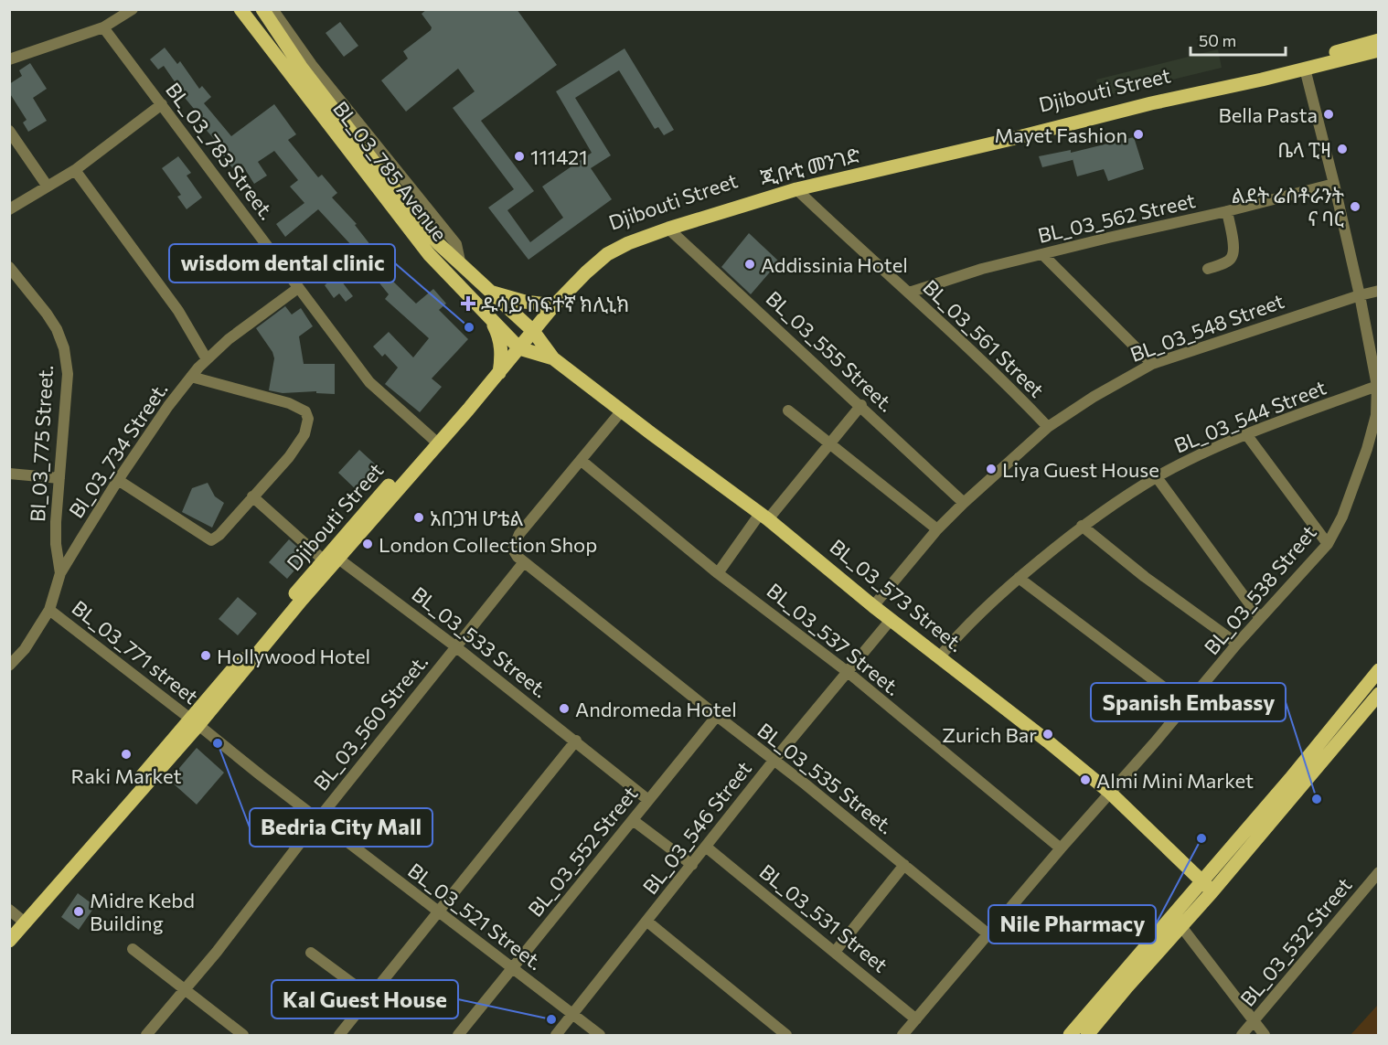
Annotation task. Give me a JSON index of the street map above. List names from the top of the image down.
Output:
{
  "streets": {
    "main road": [
      "Djibouti Street",
      "ጂቡቲ መንገድ",
      "BL_03_785 Avenue",
      "BL_03_573 Street."
    ],
    "street": [
      "BL_03_783 Street.",
      "BL_03_562 Street",
      "BL_03_548 Street",
      "BL_03_561 Street",
      "BL_03_555 Street.",
      "BL_03_544 Street",
      "Bl_03_775 Street.",
      "Bl_03_734 Street.",
      "BL_03_538 Street",
      "BL_03_537 Street.",
      "BL_03_533 Street.",
      "BL_03_771 street",
      "BL_03_560 Street.",
      "BL_03_535 Street.",
      "BL_03_546 Street",
      "BL_03_552 Street",
      "BL_03_521 Street.",
      "BL_03_531 Street",
      "BL_03_532 Street"
    ]
  },
  "crossings": [
    ["Djibouti Street", "BL_03_783 Street."],
    ["Djibouti Street", "ጂቡቲ መንገድ"],
    ["Djibouti Street", "BL_03_785 Avenue"],
    ["Djibouti Street", "BL_03_533 Street."],
    ["BL_03_783 Street.", "ጂቡቲ መንገድ"],
    ["BL_03_783 Street.", "Bl_03_734 Street."],
    ["ጂቡቲ መንገድ", "BL_03_785 Avenue"],
    ["ጂቡቲ መንገድ", "BL_03_561 Street"],
    ["ጂቡቲ መንገድ", "BL_03_555 Street."],
    ["ጂቡቲ መንገድ", "BL_03_538 Street"],
    ["BL_03_785 Avenue", "BL_03_573 Street."],
    ["BL_03_562 Street", "BL_03_561 Street"],
    ["BL_03_562 Street", "BL_03_538 Street"],
    ["BL_03_548 Street", "BL_03_561 Street"],
    ["BL_03_548 Street", "BL_03_555 Street."],
    ["BL_03_548 Street", "BL_03_538 Street"],
    ["BL_03_548 Street", "BL_03_573 Street."],
    ["BL_03_544 Street", "BL_03_538 Street"],
    ["BL_03_544 Street", "BL_03_573 Street."],
    ["Bl_03_775 Street.", "Bl_03_734 Street."],
    ["Bl_03_734 Street.", "BL_03_771 street"],
    ["BL_03_538 Street", "BL_03_573 Street."],
    ["BL_03_538 Street", "BL_03_537 Street."],
    ["BL_03_538 Street", "BL_03_535 Street."],
    ["BL_03_538 Street", "BL_03_531 Street"],
    ["BL_03_573 Street.", "BL_03_546 Street"],
    ["BL_03_537 Street.", "BL_03_535 Street."],
    ["BL_03_537 Street.", "BL_03_546 Street"],
    ["BL_03_533 Street.", "BL_03_560 Street."],
    ["BL_03_533 Street.", "BL_03_552 Street"],
    ["BL_03_771 street", "BL_03_521 Street."],
    ["BL_03_560 Street.", "BL_03_535 Street."],
    ["BL_03_560 Street.", "BL_03_521 Street."],
    ["BL_03_535 Street.", "BL_03_546 Street"],
    ["BL_03_535 Street.", "BL_03_552 Street"],
    ["BL_03_546 Street", "BL_03_521 Street."],
    ["BL_03_546 Street", "BL_03_531 Street"],
    ["BL_03_552 Street", "BL_03_521 Street."]
  ],
  "places": {
    "other": [
      "Bella Pasta",
      "Mayet Fashion",
      "ቤላ ፒዛ",
      "111421",
      "ልደት ሬስቶራንት ና ባር",
      "Addissinia Hotel",
      "wisdom dental clinic",
      "Liya Guest House",
      "አበጋዝ ሆቴል",
      "London Collection Shop",
      "Hollywood Hotel",
      "Andromeda Hotel",
      "Zurich Bar",
      "Bedria City Mall",
      "Raki Market",
      "Almi Mini Market",
      "Spanish Embassy",
      "Nile Pharmacy",
      "Midre Kebd Building",
      "Kal Guest House"
    ],
    "health": ["ዱሳይ ከፍተኛ ክሊኒክ"]
  },
  "scale_bar": "50 m"
}
